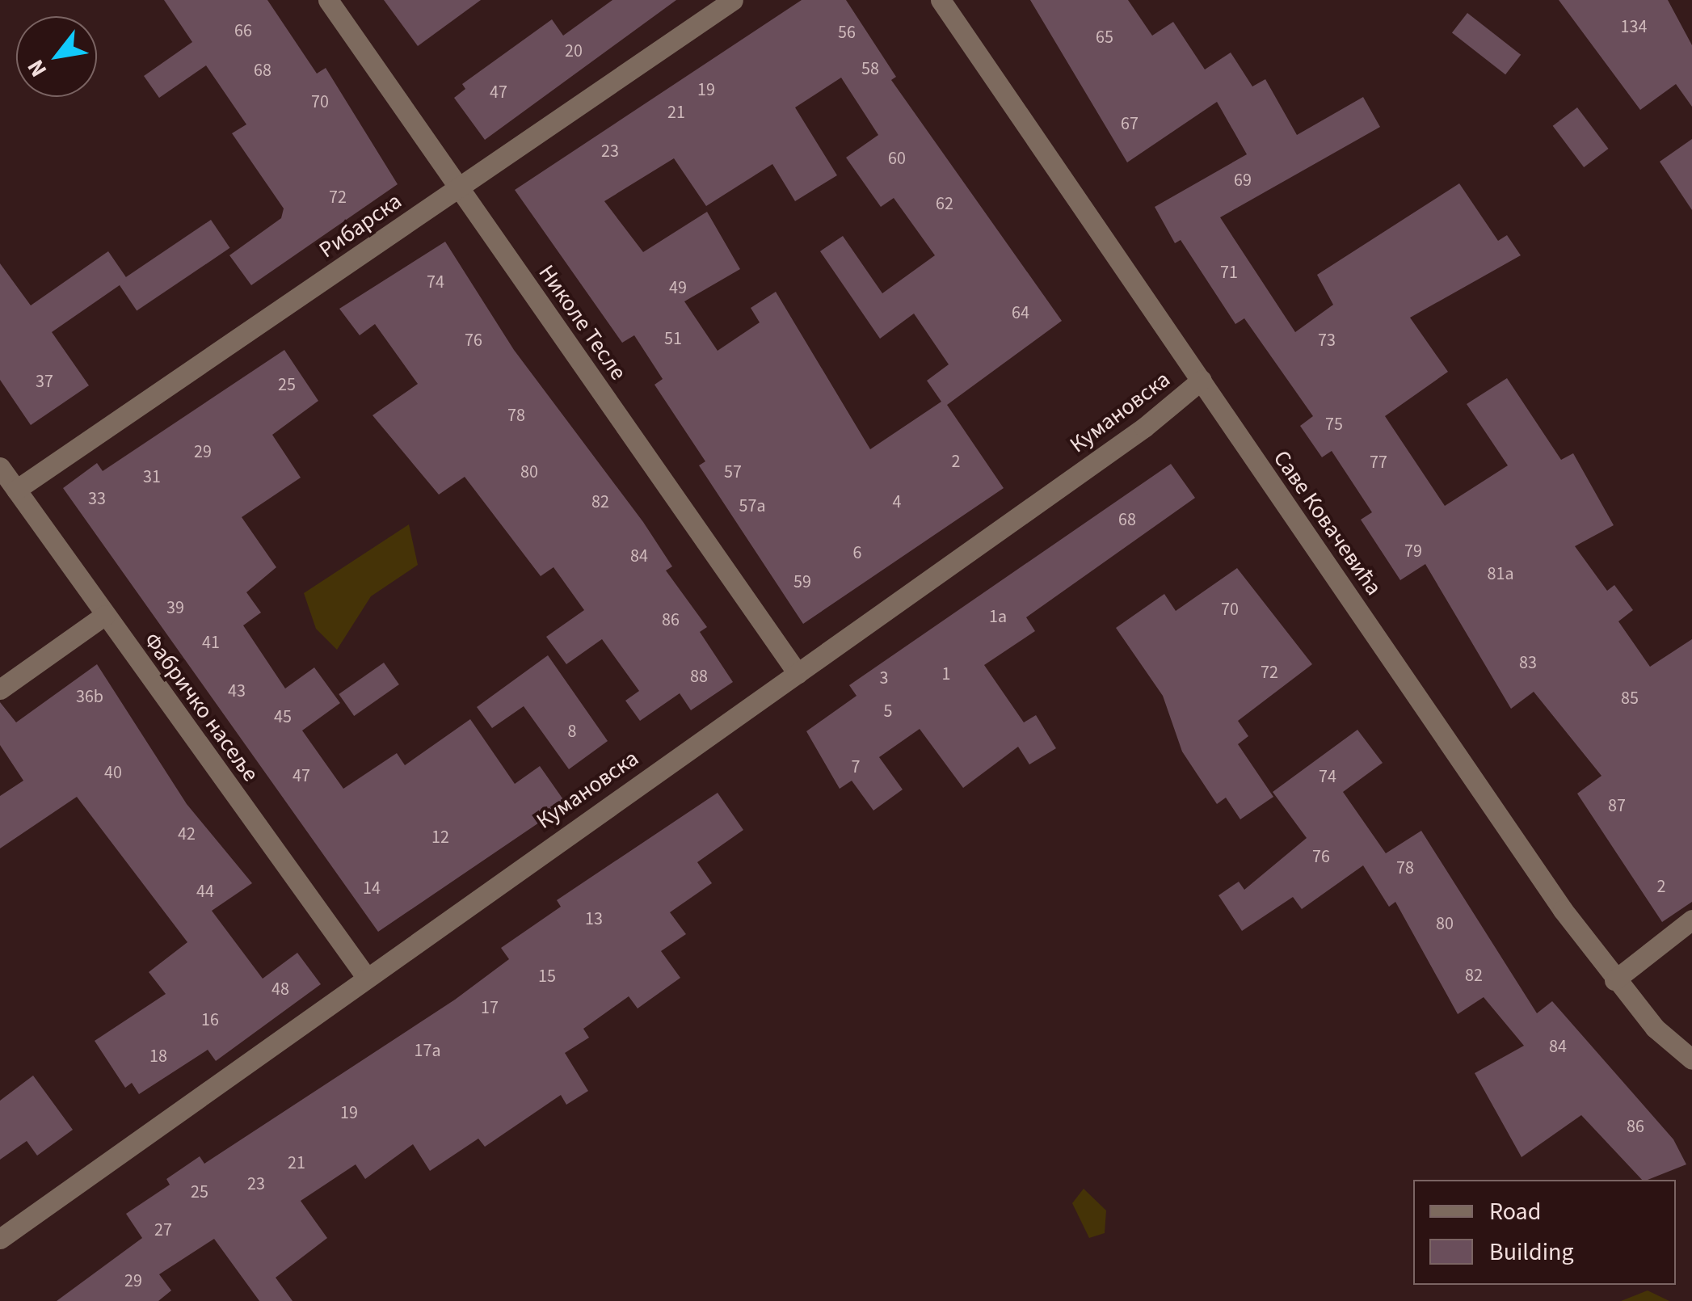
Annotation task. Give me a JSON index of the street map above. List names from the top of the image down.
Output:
{
  "streets": {
    "street": [
      "Рибарска",
      "Николе Тесле",
      "Кумановска",
      "Саве Ковачевића",
      "Фабричко насеље"
    ]
  },
  "crossings": [
    ["Рибарска", "Николе Тесле"],
    ["Рибарска", "Фабричко насеље"],
    ["Николе Тесле", "Кумановска"],
    ["Кумановска", "Саве Ковачевића"],
    ["Кумановска", "Фабричко насеље"]
  ],
  "house_numbers": [
    "134",
    "66",
    "56",
    "65",
    "20",
    "58",
    "68",
    "19",
    "47",
    "70",
    "21",
    "67",
    "23",
    "60",
    "69",
    "72",
    "62",
    "71",
    "74",
    "49",
    "64",
    "51",
    "76",
    "73",
    "37",
    "25",
    "78",
    "75",
    "29",
    "2",
    "77",
    "80",
    "57",
    "31",
    "33",
    "82",
    "4",
    "57a",
    "68",
    "79",
    "6",
    "84",
    "81a",
    "59",
    "39",
    "70",
    "1a",
    "86",
    "41",
    "83",
    "72",
    "1",
    "88",
    "3",
    "43",
    "36b",
    "85",
    "5",
    "45",
    "8",
    "7",
    "40",
    "47",
    "74",
    "87",
    "42",
    "12",
    "76",
    "78",
    "2",
    "14",
    "44",
    "13",
    "80",
    "82",
    "15",
    "48",
    "17",
    "16",
    "84",
    "17a",
    "18",
    "19",
    "86",
    "21",
    "23",
    "25",
    "27",
    "29"
  ],
  "legend": ["Road", "Building"],
  "north": "bottom left"
}
